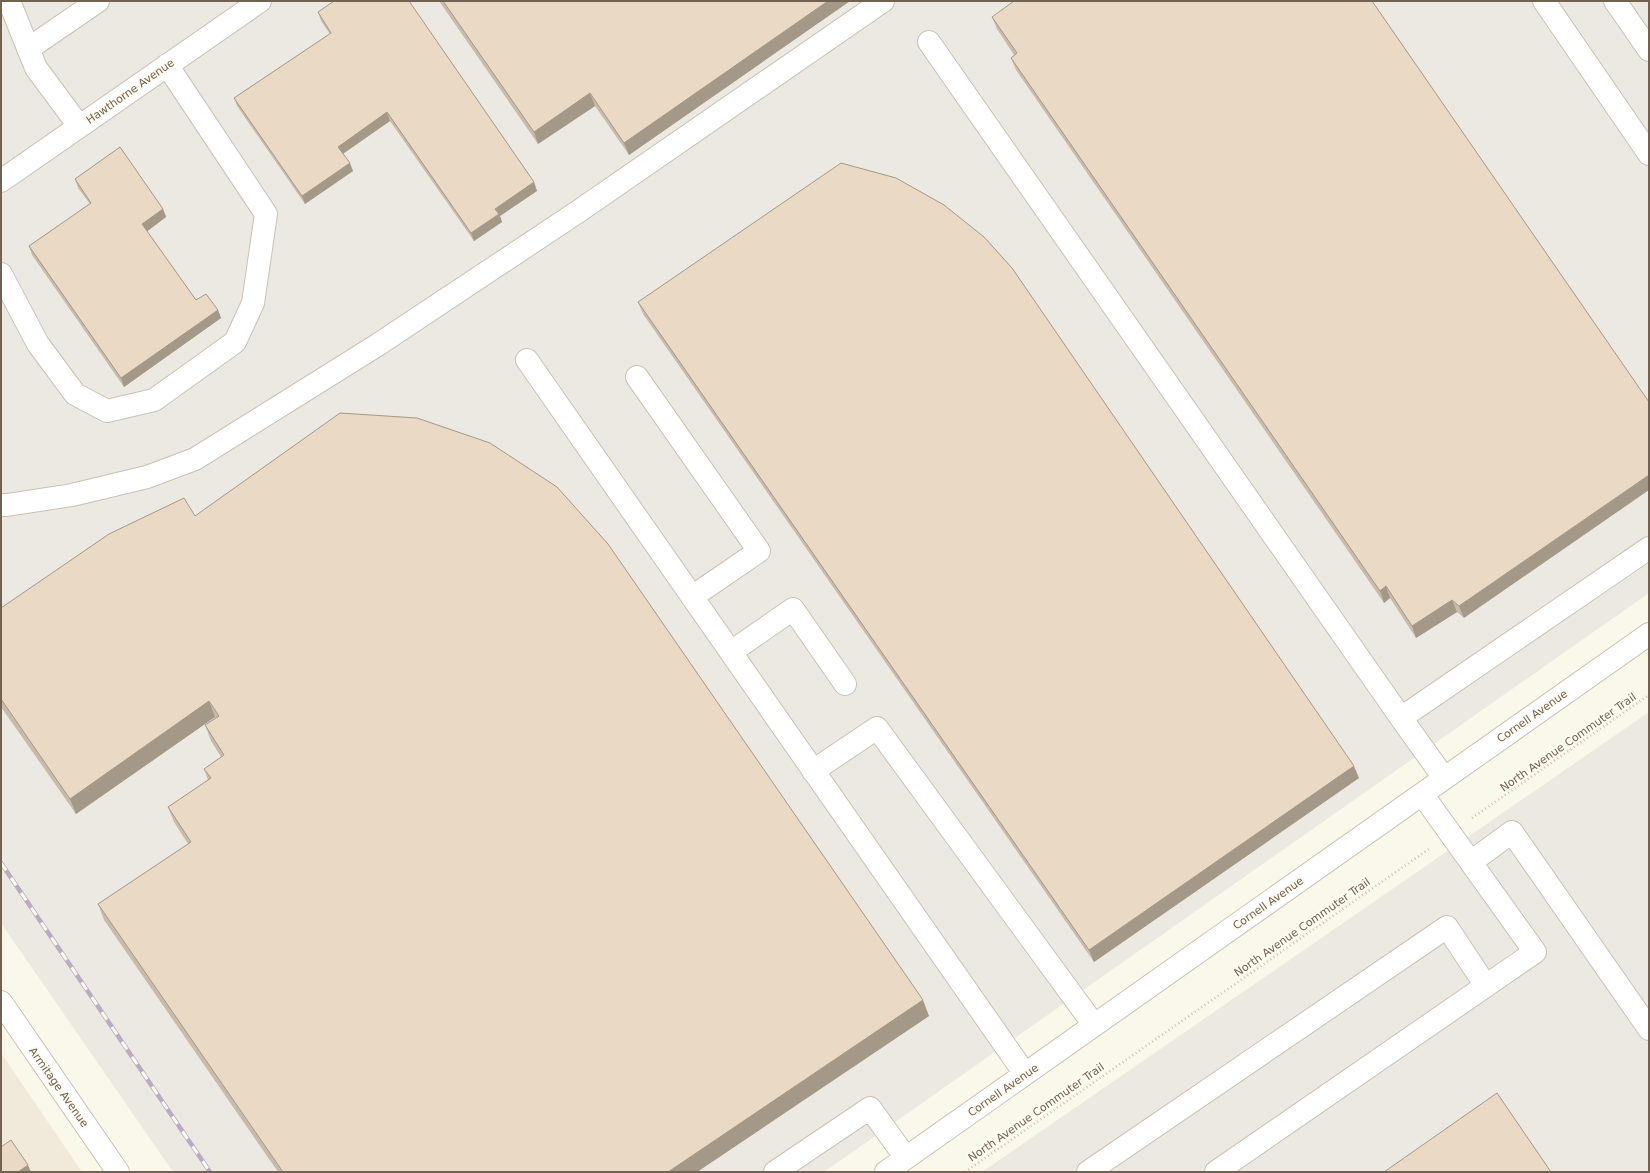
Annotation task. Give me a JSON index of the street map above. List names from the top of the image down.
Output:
{
  "streets": {
    "street": ["Hawthorne Avenue", "Cornell Avenue", "Armitage Avenue"],
    "path": ["North Avenue Commuter Trail"]
  }
}
